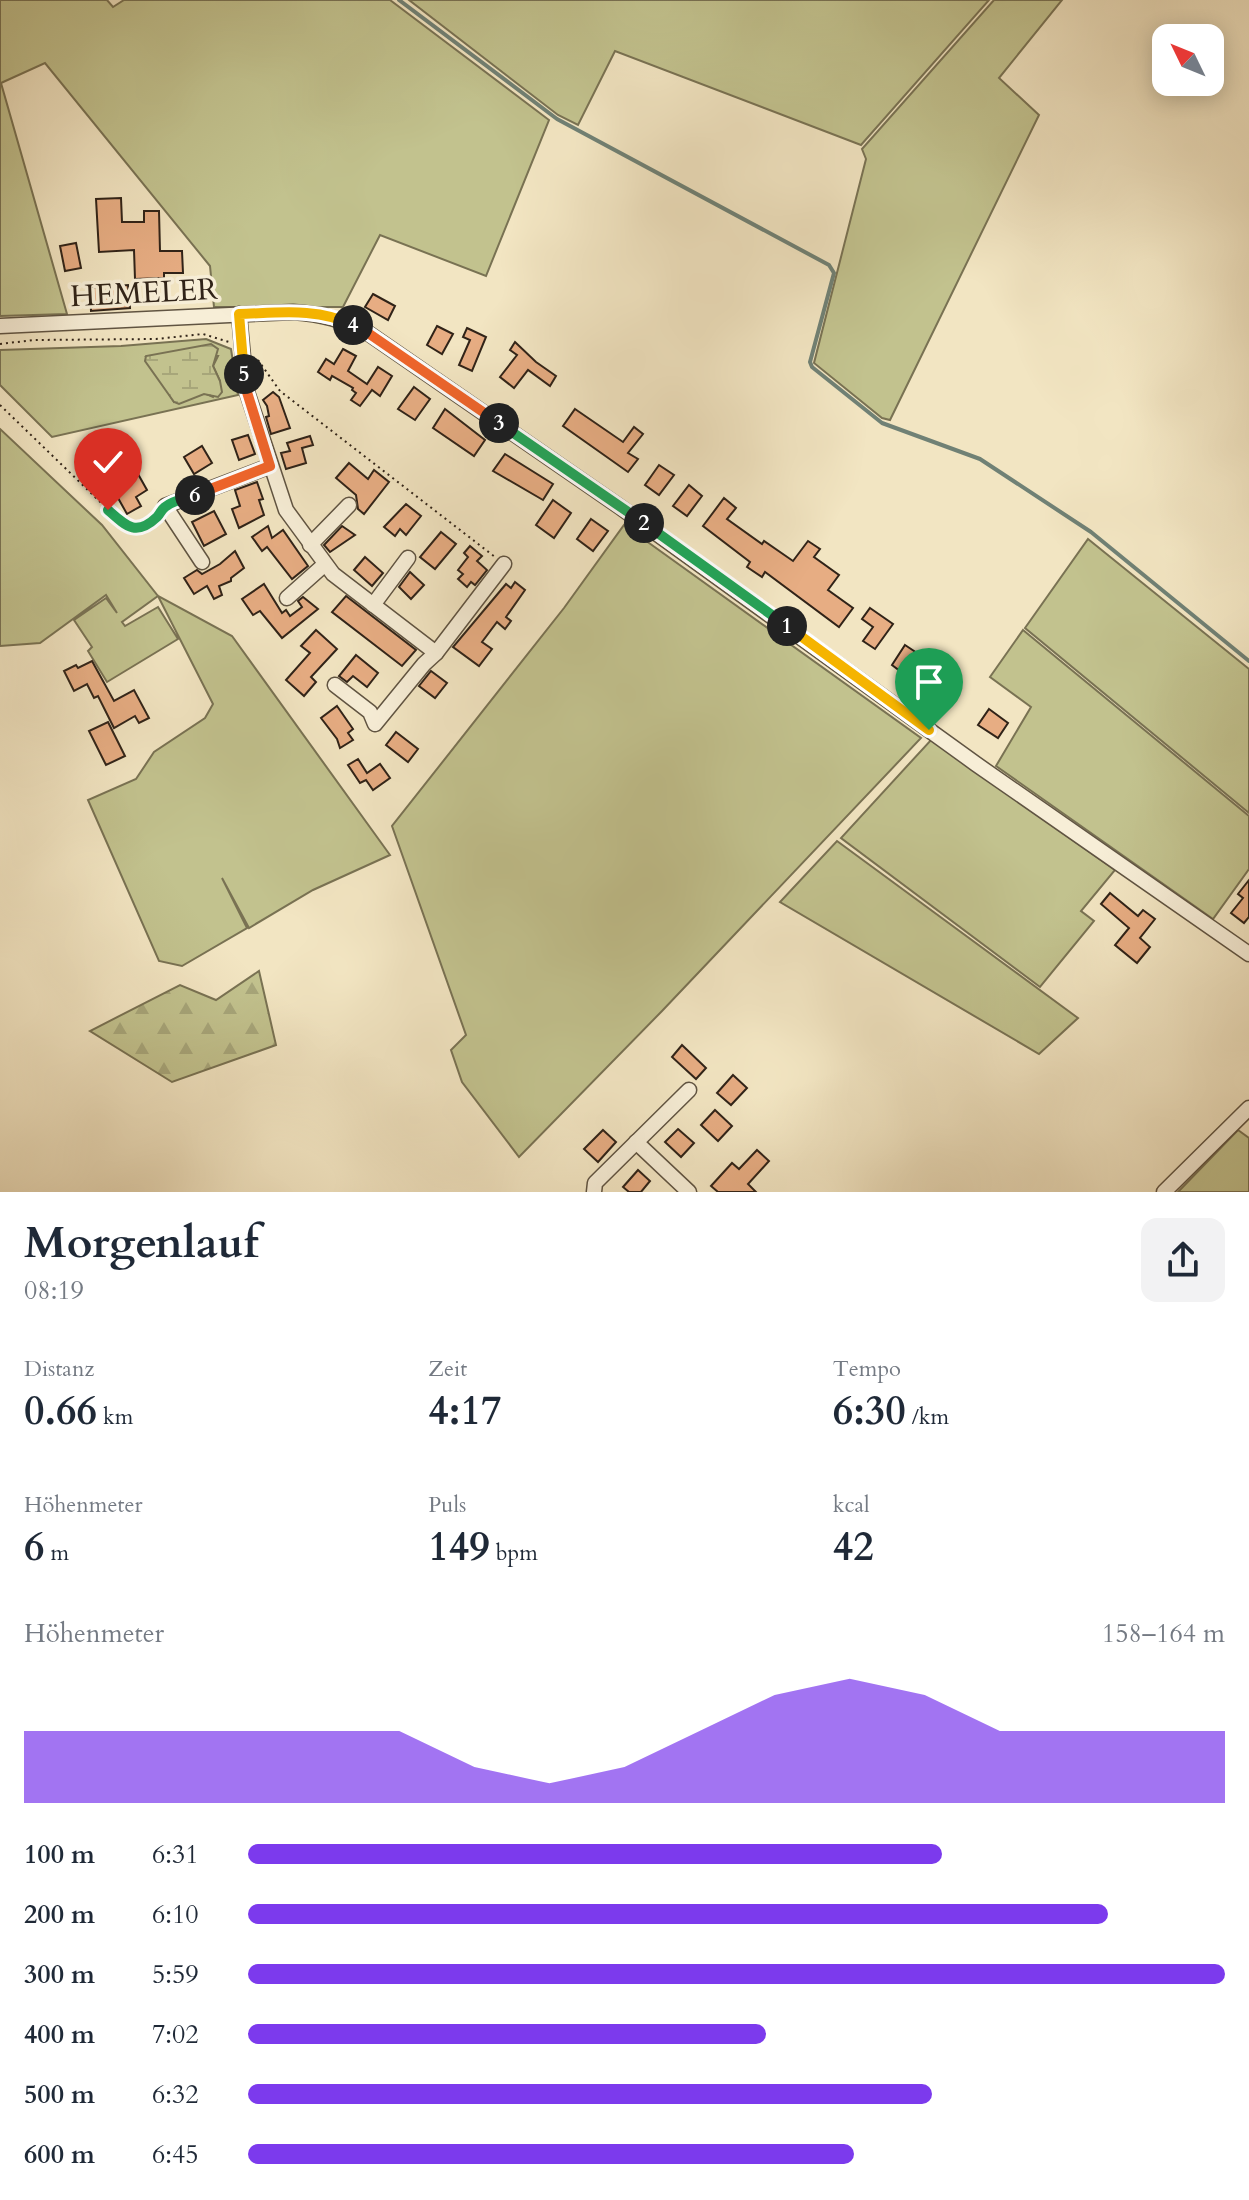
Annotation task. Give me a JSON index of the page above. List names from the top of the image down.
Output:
{
  "streets": {
    "street": ["HEMELER"]
  },
  "north": "top left",
  "page": {
    "pins": [
      "4",
      "5",
      "3",
      "6",
      "2",
      "1"
    ],
    "heading": ["Morgenlauf", "08:19"],
    "stats": [
      ["Distanz", "0.66 km"],
      ["Zeit", "4:17"],
      ["Tempo", "6:30 /km"],
      ["Höhenmeter", "6 m"],
      ["Puls", "149 bpm"],
      ["kcal", "42"]
    ],
    "chart": ["Höhenmeter", "158–164 m"],
    "list": [
      {
        "name": "100 m",
        "note": "6:31"
      },
      {
        "name": "200 m",
        "note": "6:10"
      },
      {
        "name": "300 m",
        "note": "5:59"
      },
      {
        "name": "400 m",
        "note": "7:02"
      },
      {
        "name": "500 m",
        "note": "6:32"
      },
      {
        "name": "600 m",
        "note": "6:45"
      }
    ]
  }
}
